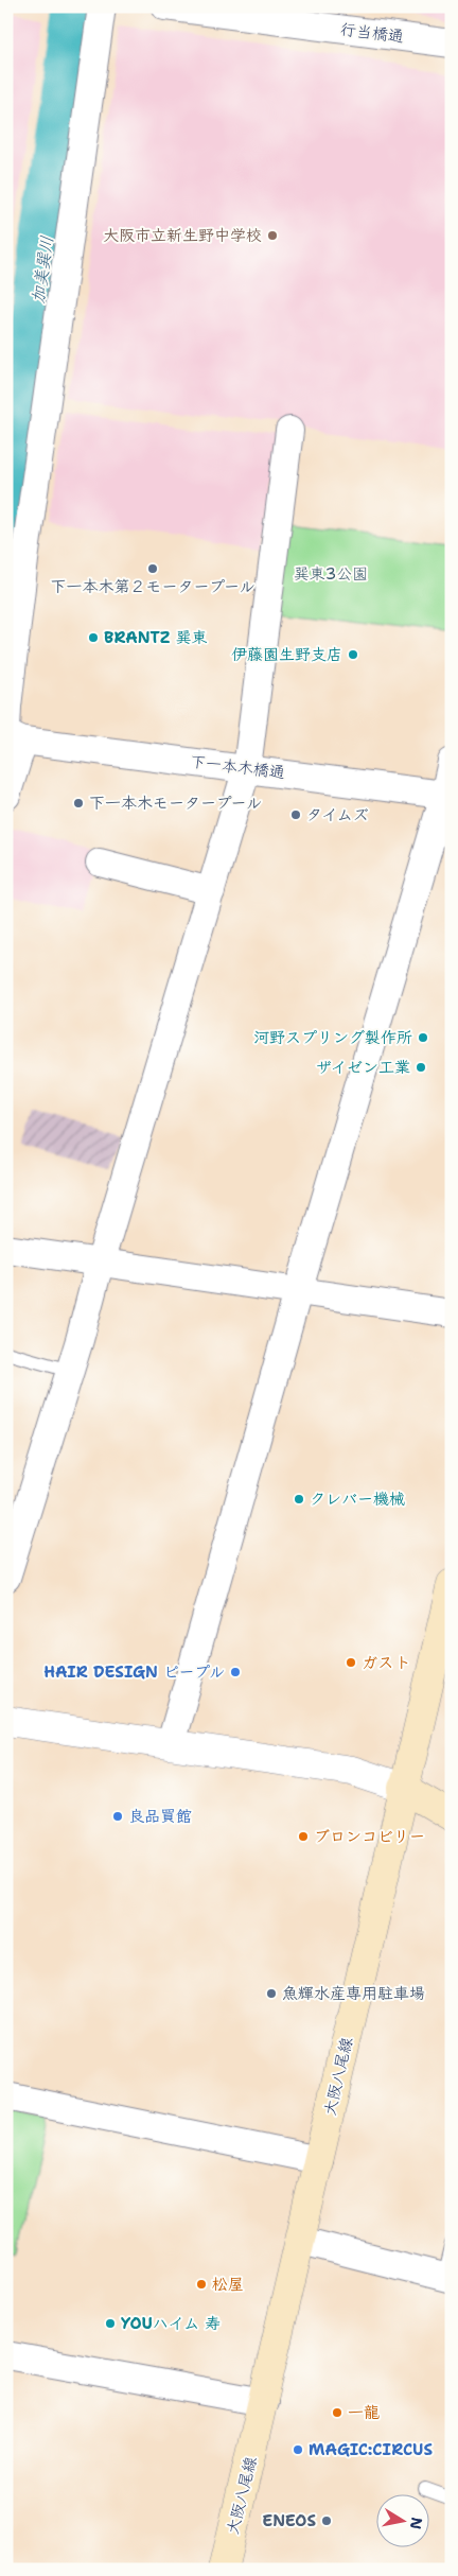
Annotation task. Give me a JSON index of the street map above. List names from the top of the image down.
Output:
{
  "streets": {
    "main road": ["大阪八尾線"],
    "street": ["行当橋通", "下一本木橋通"]
  },
  "water": ["加美巽川"],
  "parks": ["巽東3公園"],
  "places": [
    "大阪市立新生野中学校",
    "下一本木第２モータープール",
    "BRANTZ 巽東",
    "伊藤園生野支店",
    "下一本木モータープール",
    "タイムズ",
    "河野スプリング製作所",
    "ザイゼン工業",
    "クレバー機械",
    "ガスト",
    "HAIR DESIGN ピープル",
    "良品買館",
    "ブロンコビリー",
    "魚輝水産専用駐車場",
    "松屋",
    "YOUハイム 寿",
    "一龍",
    "MAGIC:CIRCUS",
    "ENEOS"
  ],
  "north": "right"
}
